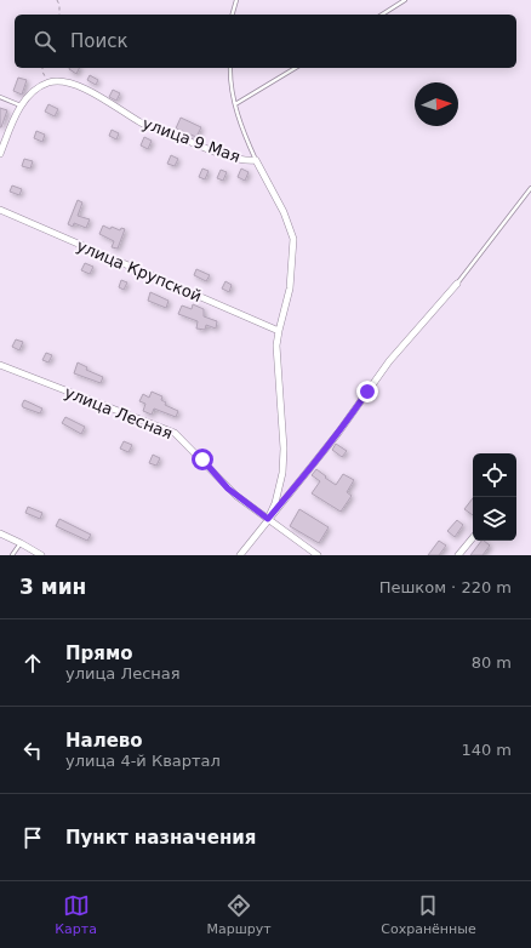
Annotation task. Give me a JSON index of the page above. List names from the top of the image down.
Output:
{
  "streets": {
    "street": ["улица 9 Мая", "улица Крупской", "улица Лесная"]
  },
  "north": "right",
  "page": {
    "search": "Поиск",
    "heading": ["3 мин", "Пешком · 220 m"],
    "list": [
      ["Прямо", "улица Лесная", "80 m"],
      ["Налево", "улица 4-й Квартал", "140 m"],
      "Пункт назначения"
    ],
    "nav": ["Карта", "Маршрут", "Сохранённые"]
  }
}
